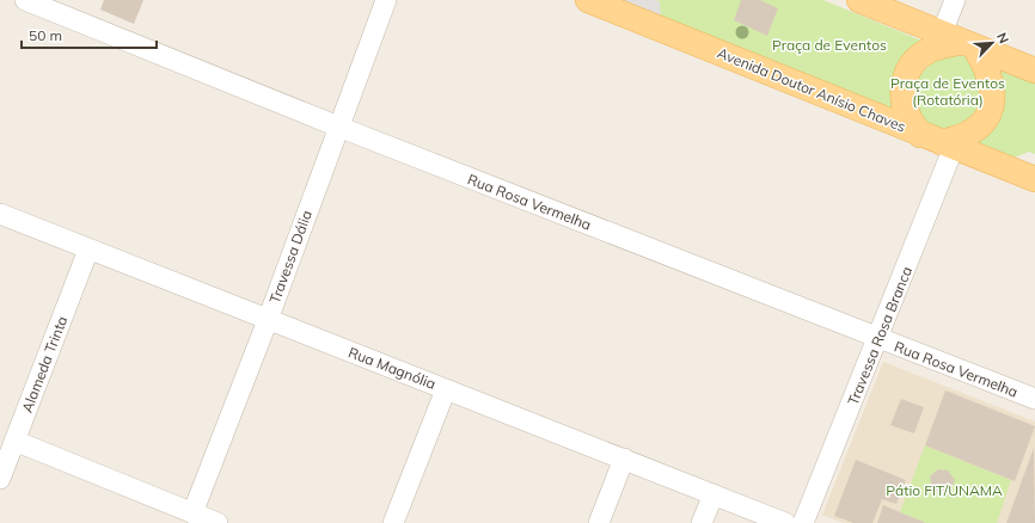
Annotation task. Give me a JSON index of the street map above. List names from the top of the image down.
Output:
{
  "streets": {
    "main road": ["Avenida Doutor Anísio Chaves"],
    "street": [
      "Rua Rosa Vermelha",
      "Travessa Dália",
      "Travessa Rosa Branca",
      "Alameda Trinta",
      "Rua Magnólia"
    ]
  },
  "crossings": [
    ["Avenida Doutor Anísio Chaves", "Travessa Rosa Branca"],
    ["Rua Rosa Vermelha", "Travessa Dália"],
    ["Rua Rosa Vermelha", "Travessa Rosa Branca"],
    ["Travessa Dália", "Rua Magnólia"],
    ["Alameda Trinta", "Rua Magnólia"]
  ],
  "parks": ["Praça de Eventos", "Praça de Eventos (Rotatória)", "Pátio FIT/UNAMA"],
  "scale_bar": "50 m",
  "north": "top right"
}
